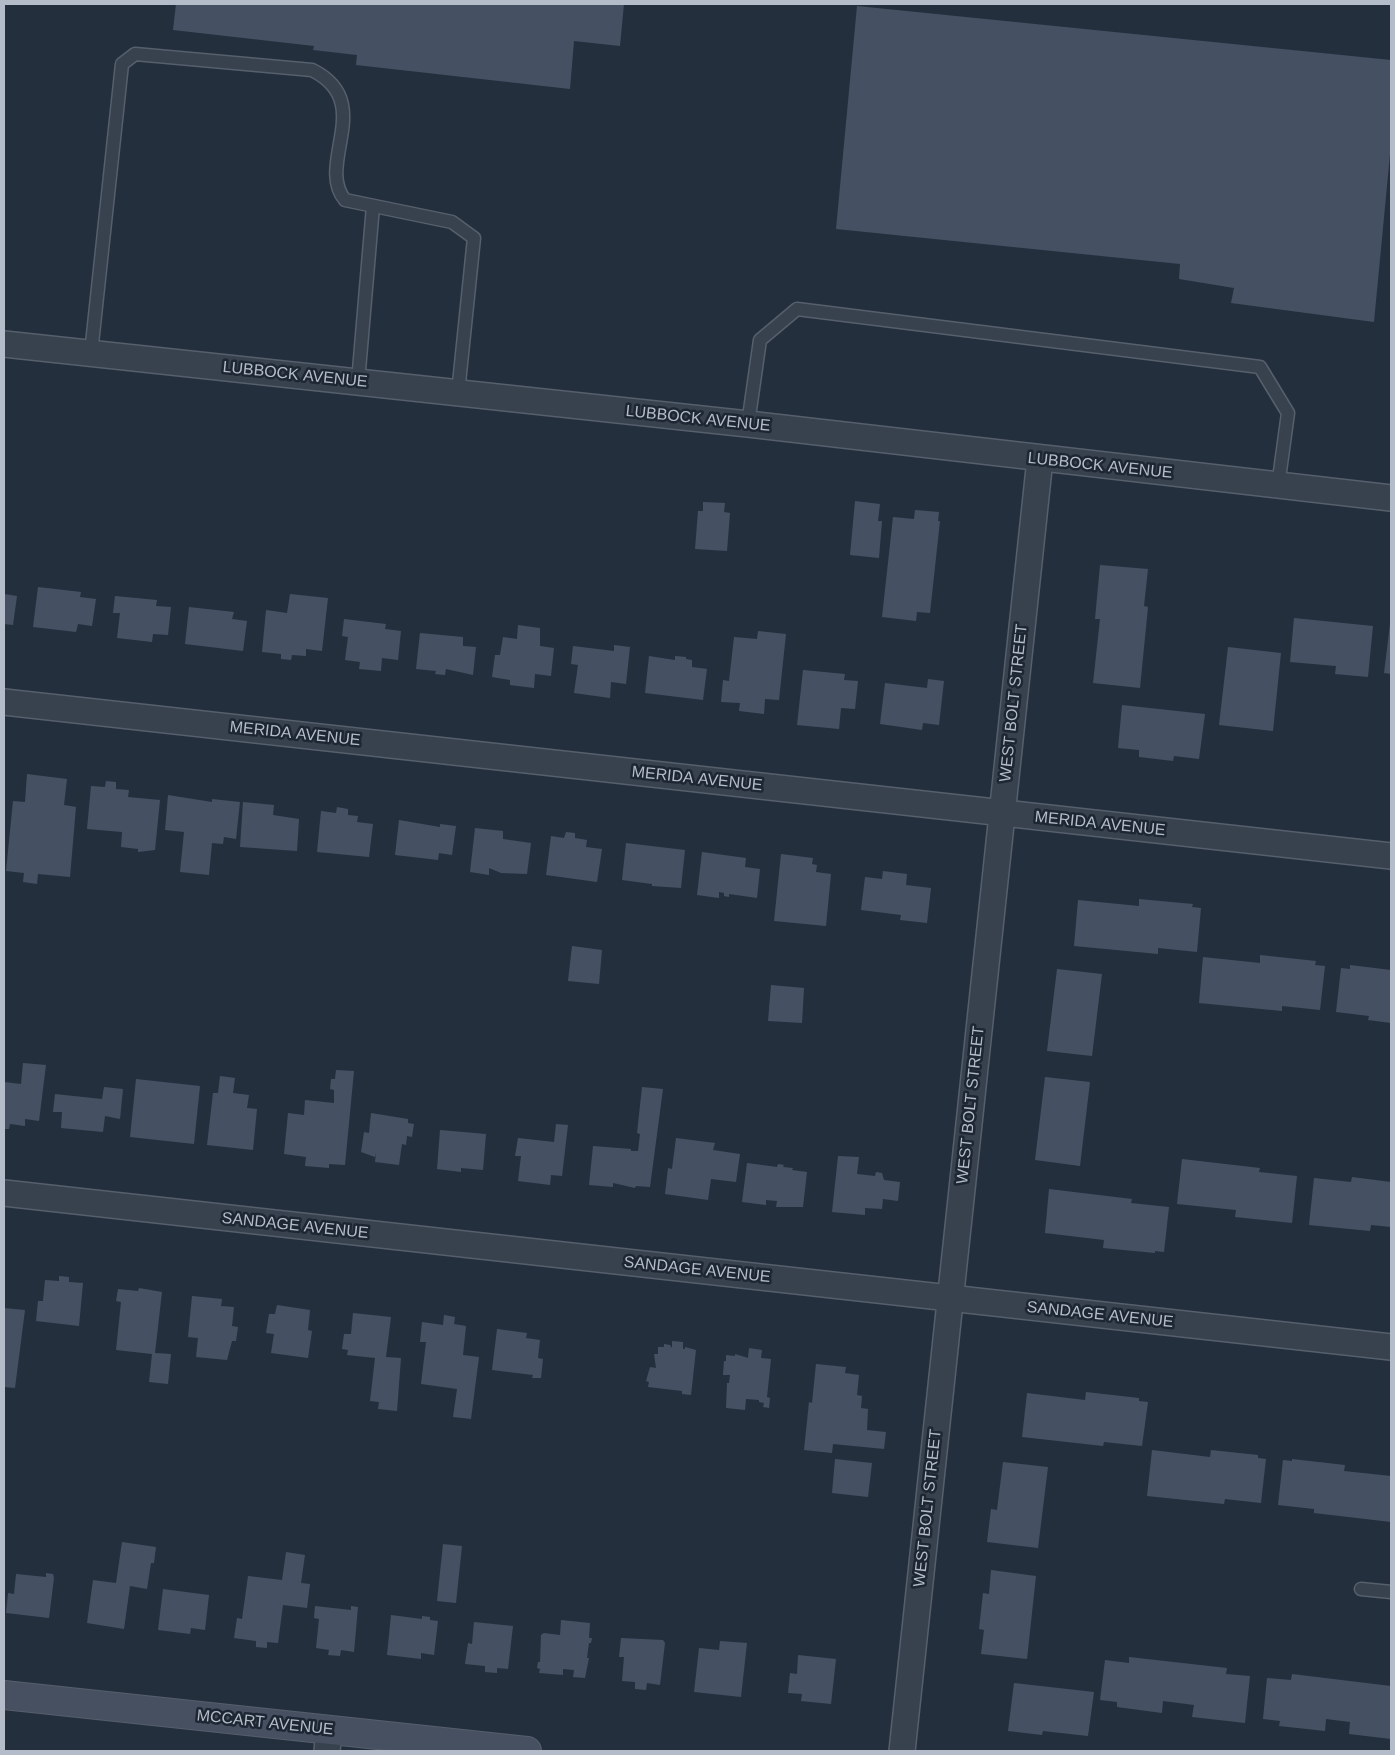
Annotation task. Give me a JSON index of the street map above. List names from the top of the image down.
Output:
{
  "streets": {
    "main road": ["MCCART AVENUE"],
    "street": [
      "LUBBOCK AVENUE",
      "WEST BOLT STREET",
      "MERIDA AVENUE",
      "SANDAGE AVENUE"
    ]
  },
  "crossings": [
    ["LUBBOCK AVENUE", "WEST BOLT STREET"],
    ["WEST BOLT STREET", "MERIDA AVENUE"],
    ["WEST BOLT STREET", "SANDAGE AVENUE"]
  ]
}
